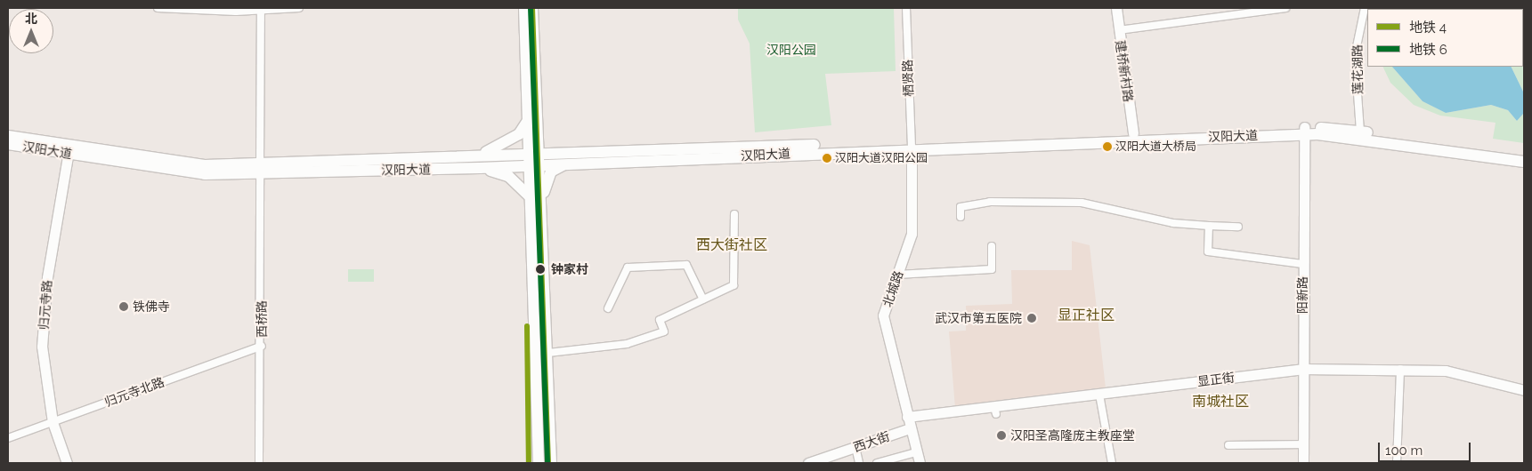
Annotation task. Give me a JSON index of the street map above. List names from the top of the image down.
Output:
{
  "streets": {
    "main road": ["汉阳大道"],
    "street": [
      "莲花湖路",
      "建桥新村路",
      "栖贤路",
      "北城路",
      "阳新路",
      "归元寺路",
      "西桥路",
      "显正街",
      "归元寺北路",
      "西大街"
    ]
  },
  "crossings": [
    ["莲花湖路", "汉阳大道"],
    ["建桥新村路", "汉阳大道"],
    ["栖贤路", "汉阳大道"],
    ["栖贤路", "北城路"],
    ["汉阳大道", "北城路"],
    ["汉阳大道", "阳新路"],
    ["汉阳大道", "归元寺路"],
    ["汉阳大道", "西桥路"],
    ["北城路", "显正街"],
    ["北城路", "西大街"],
    ["阳新路", "显正街"],
    ["归元寺路", "归元寺北路"],
    ["西桥路", "归元寺北路"]
  ],
  "districts": ["西大街社区", "显正社区", "南城社区"],
  "parks": ["汉阳公园"],
  "places": [
    "汉阳大道大桥局",
    "汉阳大道汉阳公园",
    "钟家村",
    "铁佛寺",
    "武汉市第五医院",
    "汉阳圣高隆庞主教座堂"
  ],
  "lines": ["metro line 4", "metro line 6"],
  "legend": ["地铁 4", "地铁 6"],
  "scale_bar": "100 m",
  "north": "top"
}
